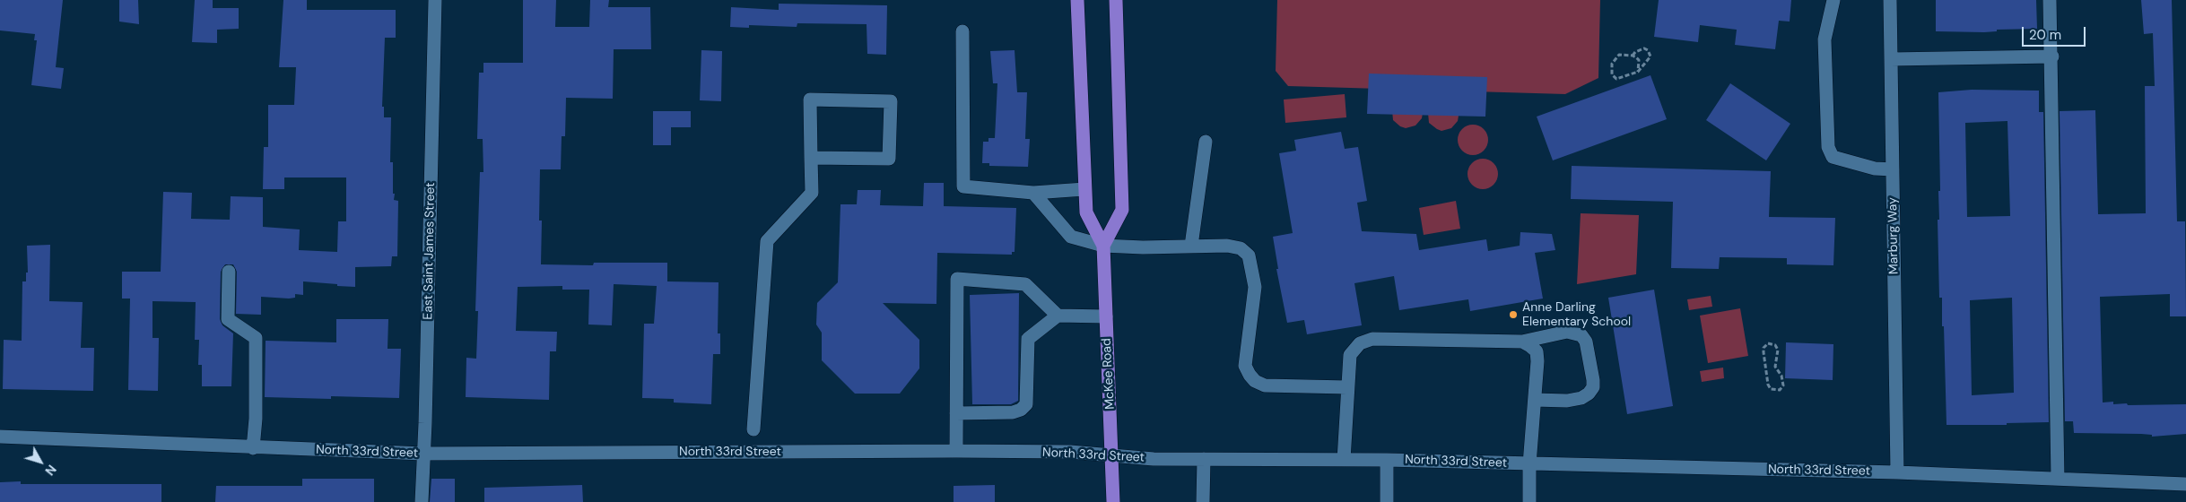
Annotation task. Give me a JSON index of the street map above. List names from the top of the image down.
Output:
{
  "streets": {
    "main road": ["McKee Road"],
    "street": ["Marburg Way", "East Saint James Street", "North 33rd Street"]
  },
  "crossings": [
    ["Marburg Way", "North 33rd Street"],
    ["East Saint James Street", "North 33rd Street"],
    ["McKee Road", "North 33rd Street"]
  ],
  "places": ["Anne Darling Elementary School"],
  "scale_bar": "20 m",
  "north": "bottom right"
}
